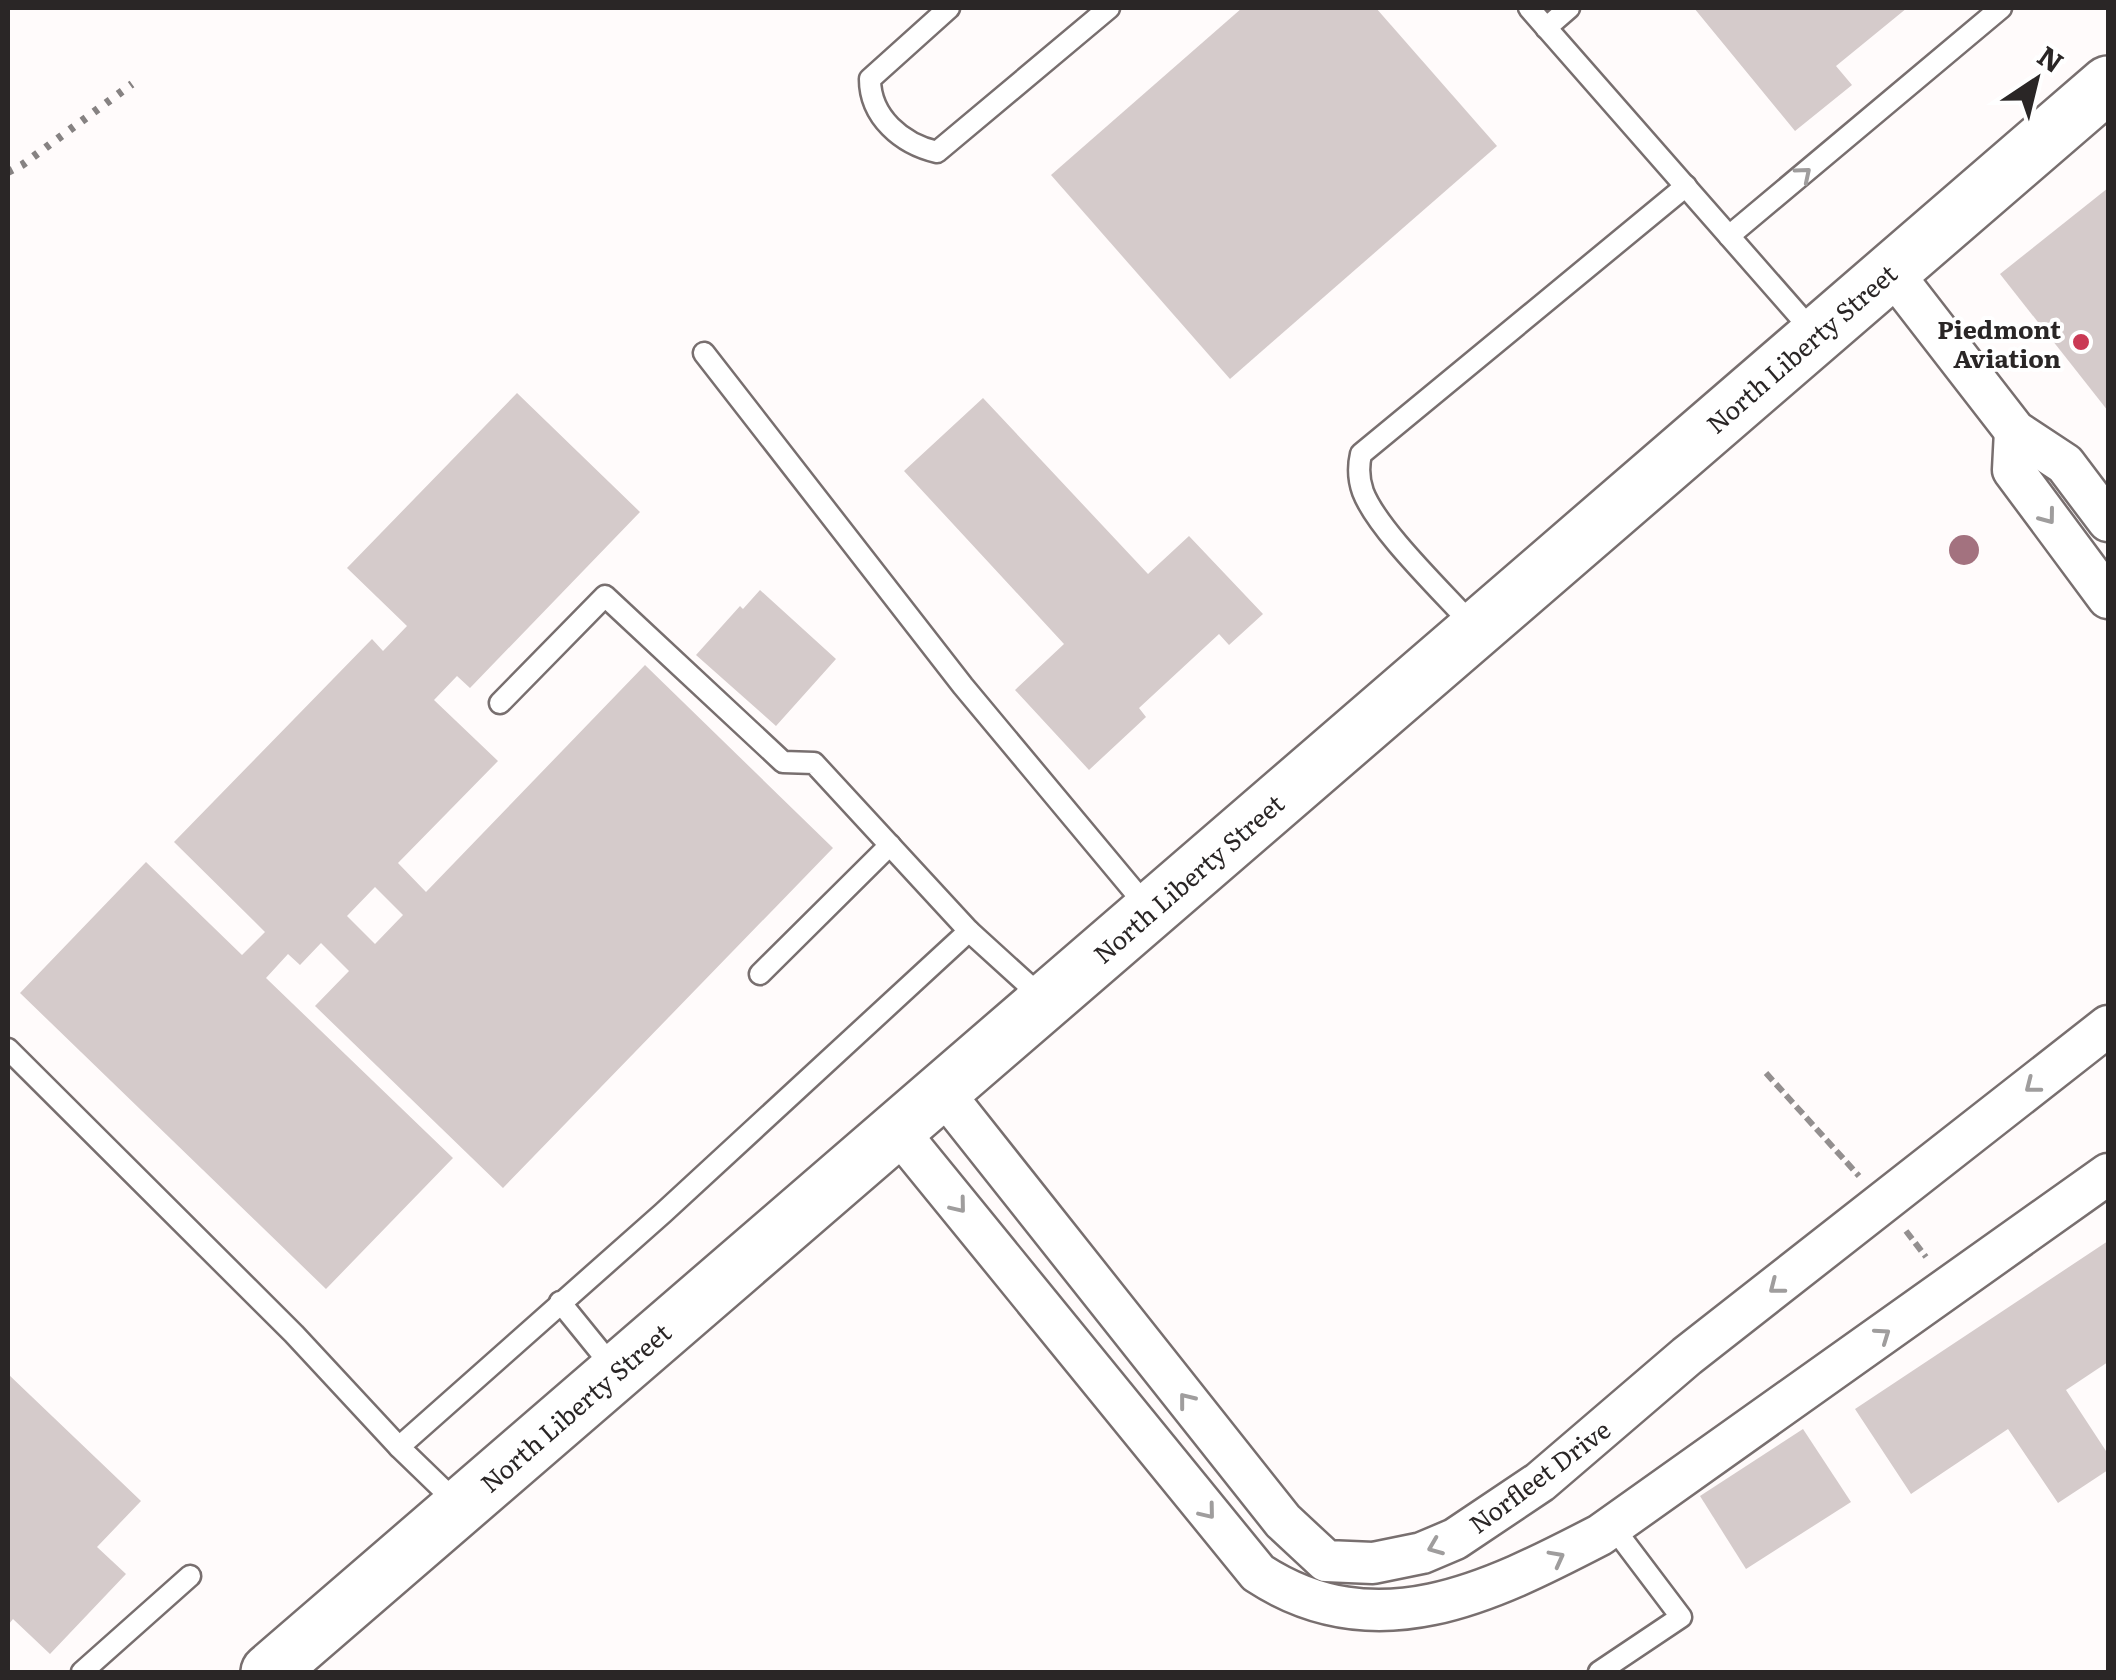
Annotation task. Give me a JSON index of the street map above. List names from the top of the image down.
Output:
{
  "streets": {
    "main road": ["North Liberty Street"],
    "street": ["Norfleet Drive"]
  },
  "crossings": [
    ["North Liberty Street", "Norfleet Drive"]
  ],
  "places": ["Piedmont Aviation"],
  "north": "top right"
}
